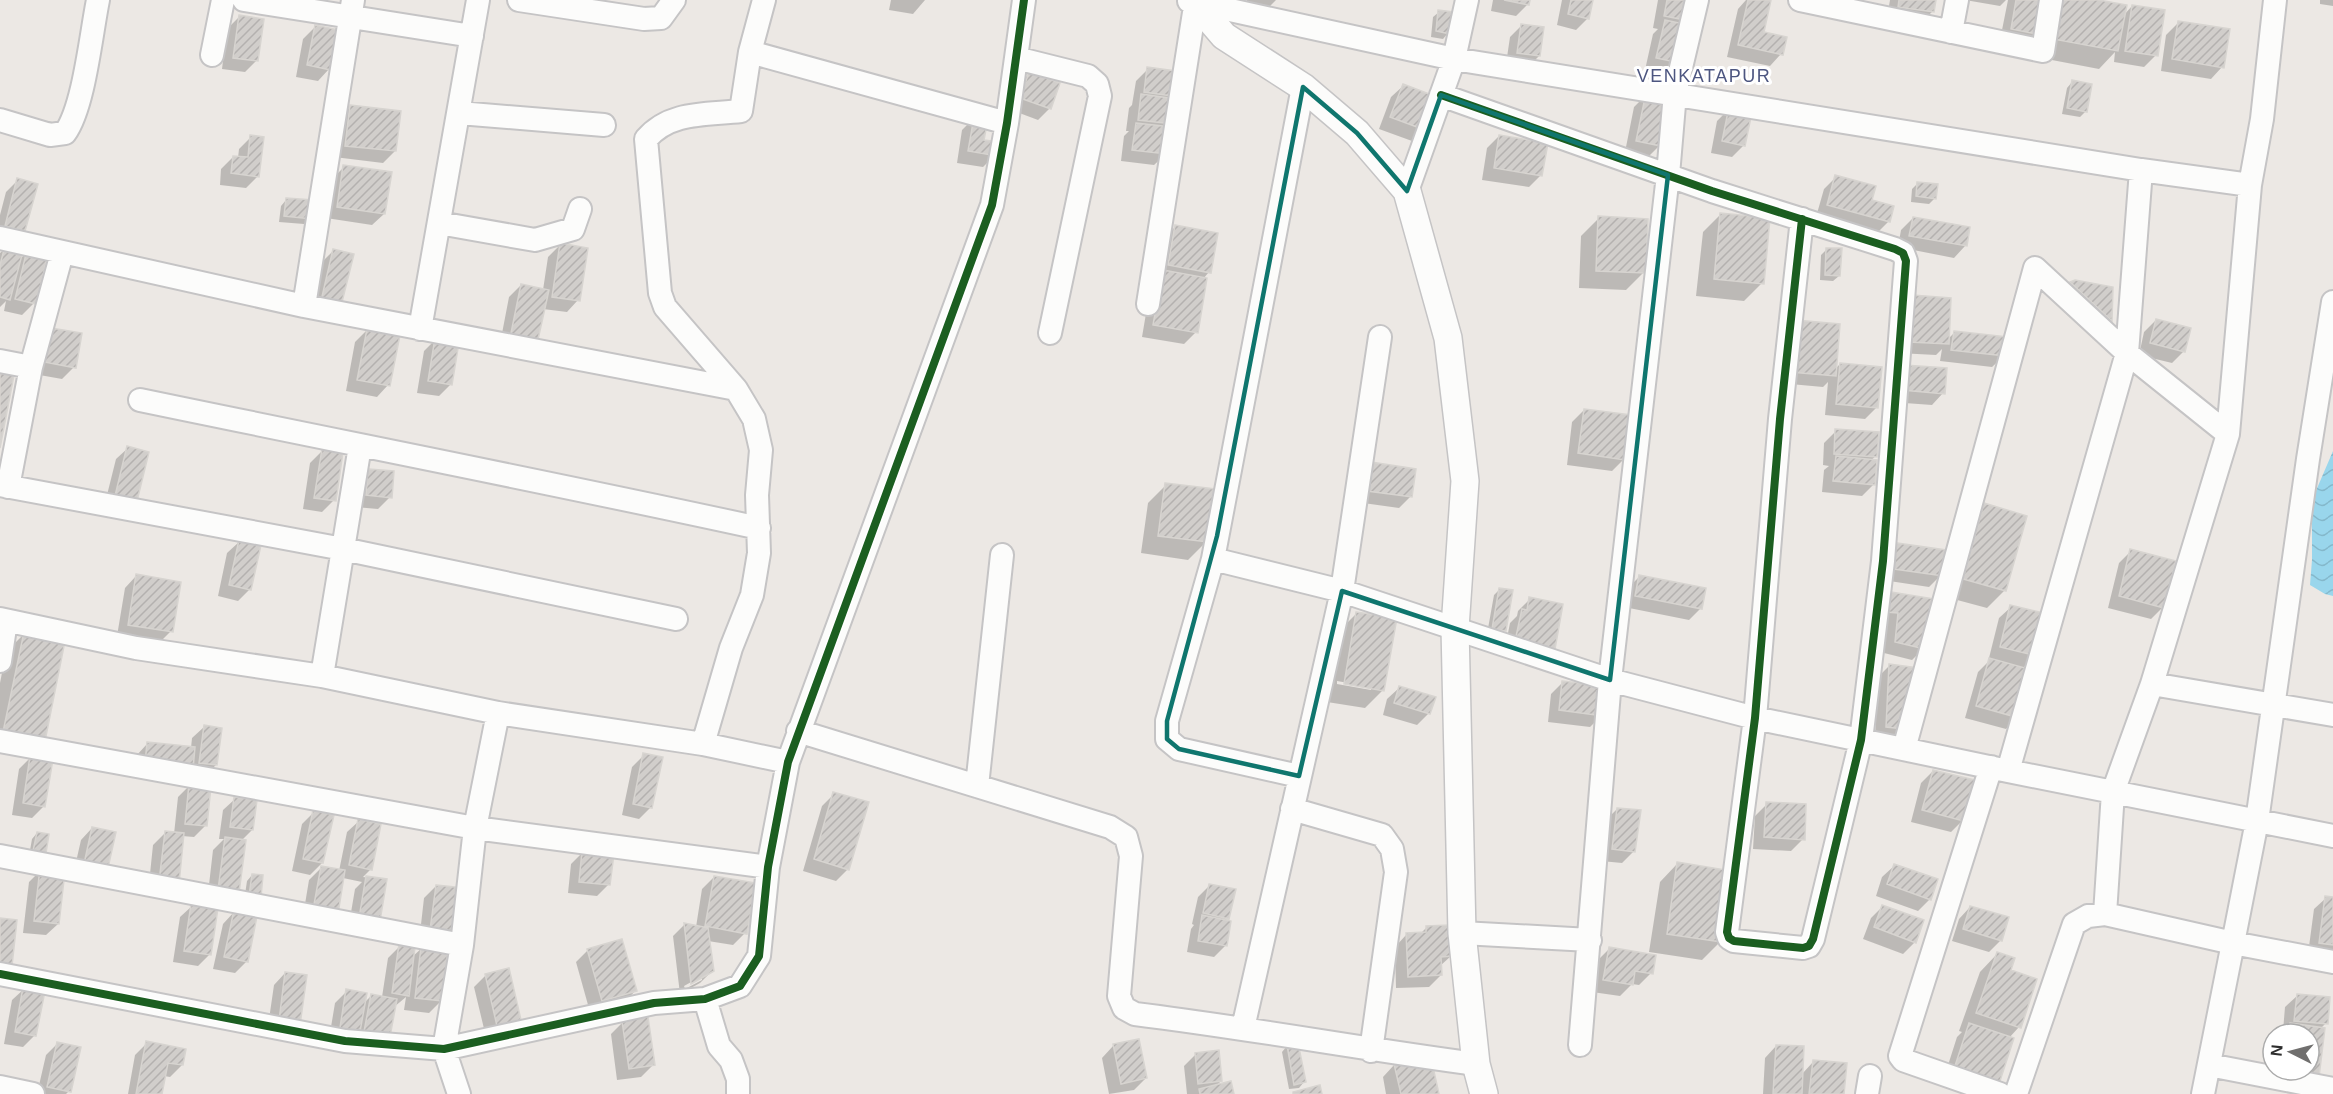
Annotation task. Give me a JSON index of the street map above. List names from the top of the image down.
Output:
{
  "districts": ["VENKATAPUR"],
  "north": "left"
}
